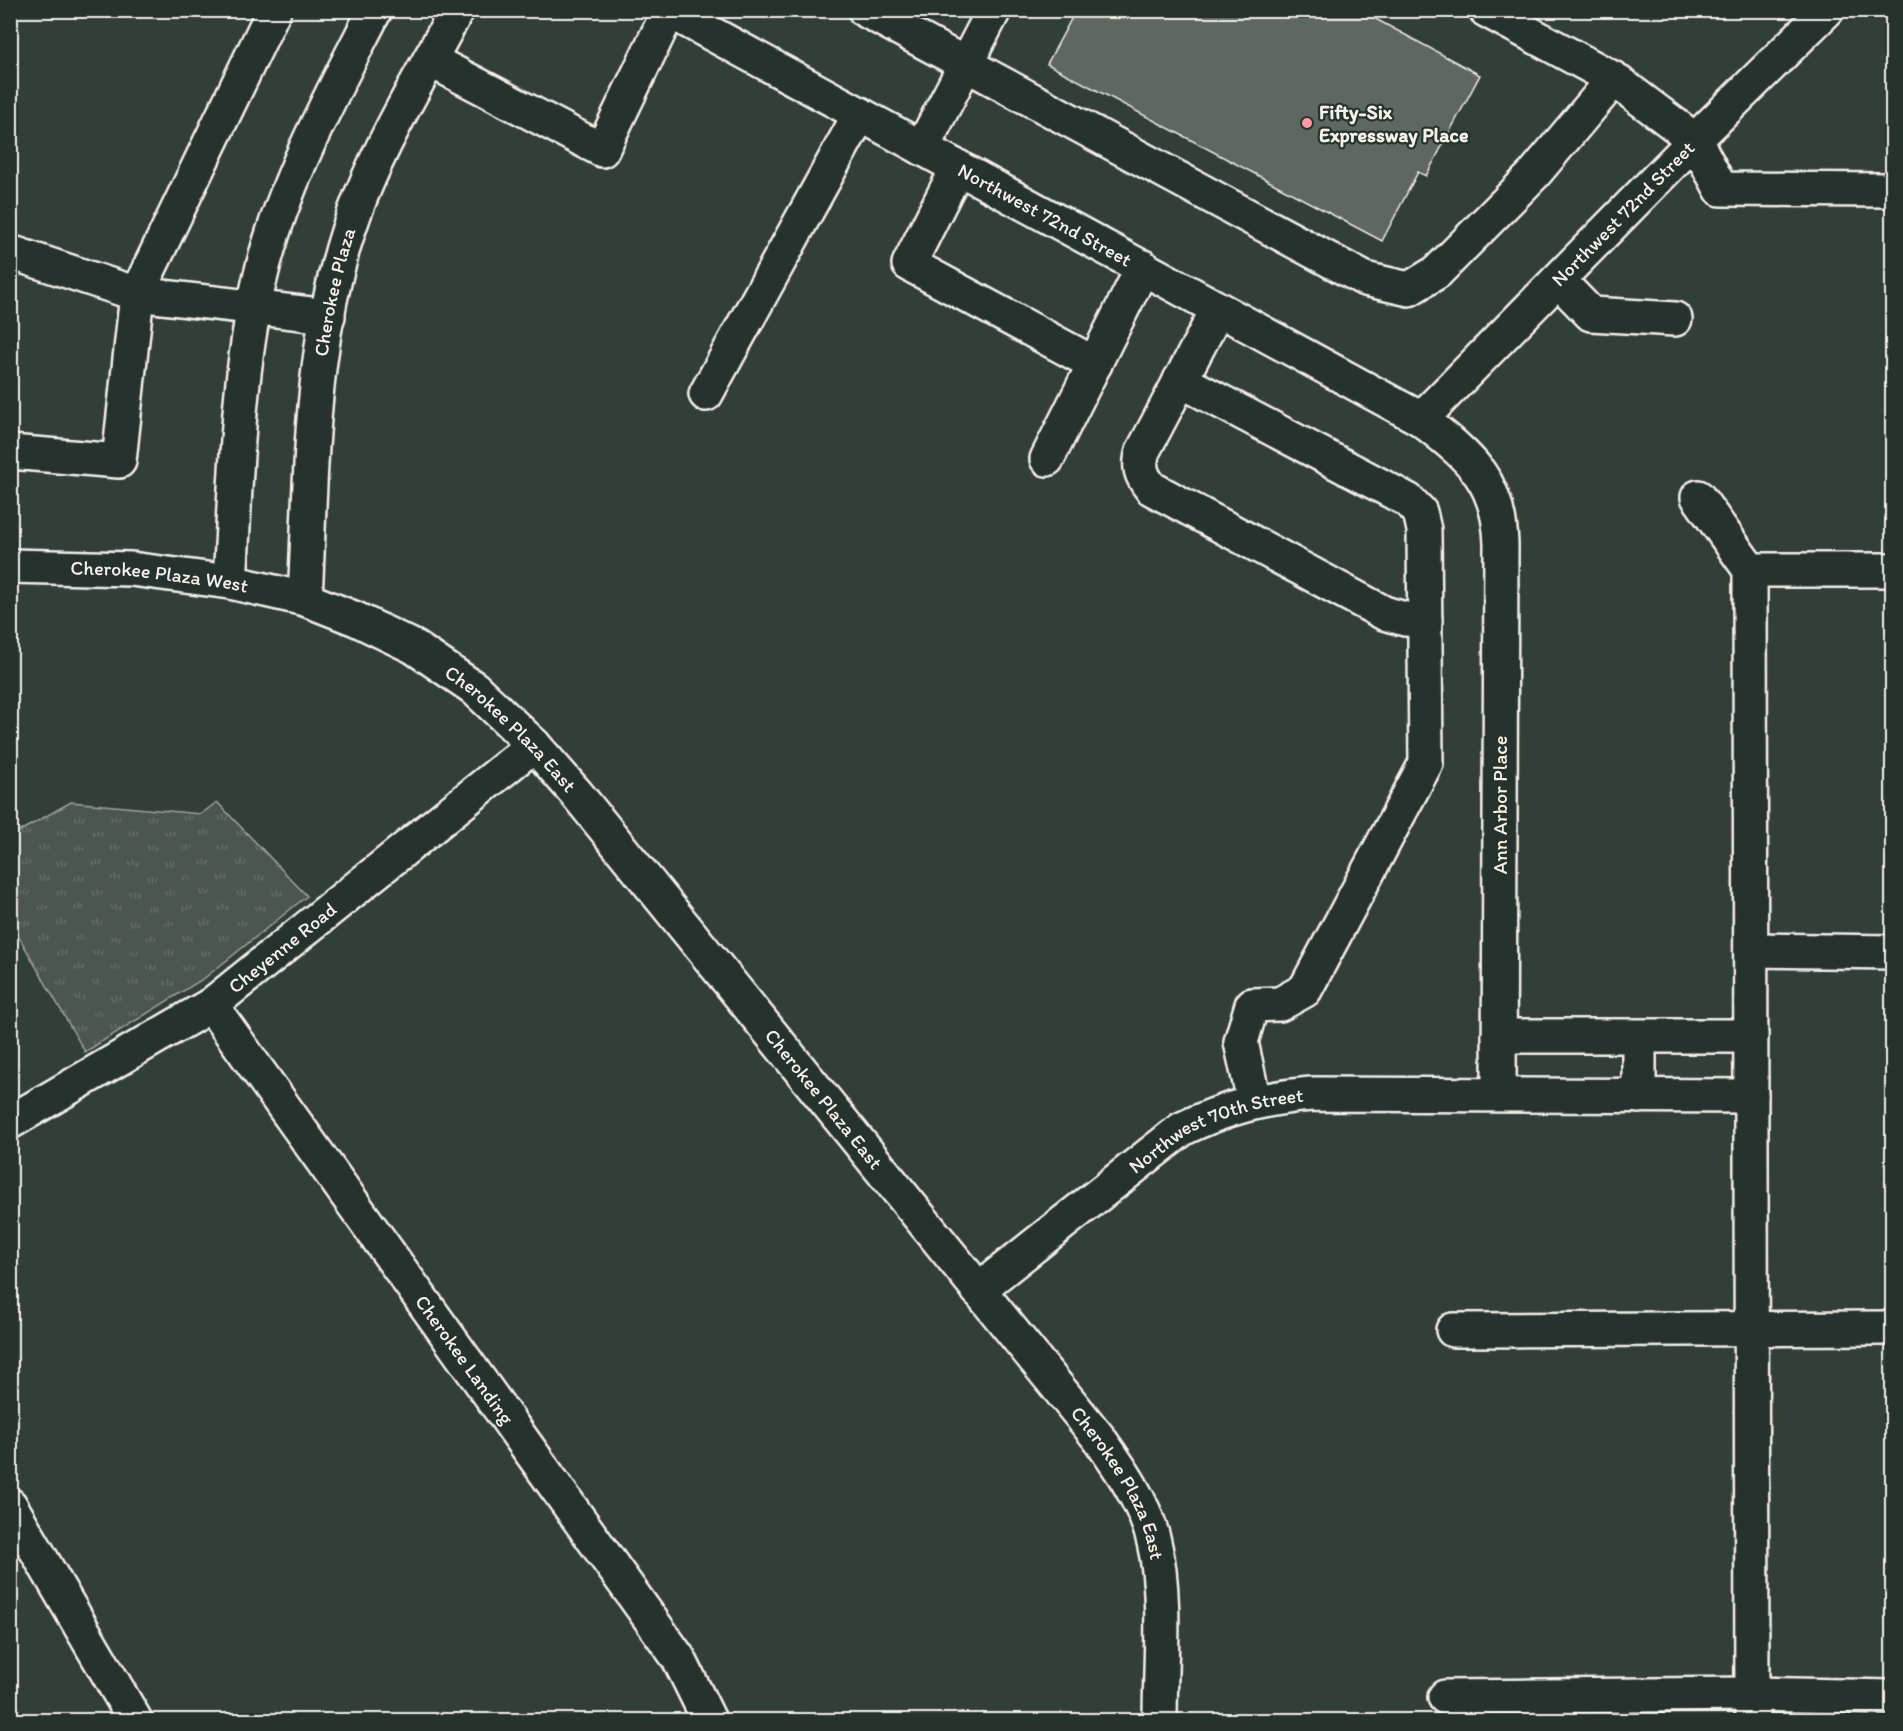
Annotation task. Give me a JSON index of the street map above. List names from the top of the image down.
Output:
{
  "streets": {
    "street": [
      "Northwest 72nd Street",
      "Cherokee Plaza",
      "Cherokee Plaza West",
      "Cherokee Plaza East",
      "Ann Arbor Place",
      "Cheyenne Road",
      "Northwest 70th Street",
      "Cherokee Landing"
    ]
  },
  "crossings": [
    ["Northwest 72nd Street", "Ann Arbor Place"],
    ["Cherokee Plaza", "Cherokee Plaza West"],
    ["Cherokee Plaza", "Cherokee Plaza East"],
    ["Cherokee Plaza West", "Cherokee Plaza East"],
    ["Cherokee Plaza East", "Cheyenne Road"],
    ["Cherokee Plaza East", "Northwest 70th Street"],
    ["Ann Arbor Place", "Northwest 70th Street"],
    ["Cheyenne Road", "Cherokee Landing"]
  ],
  "places": ["Fifty-Six Expressway Place"]
}
